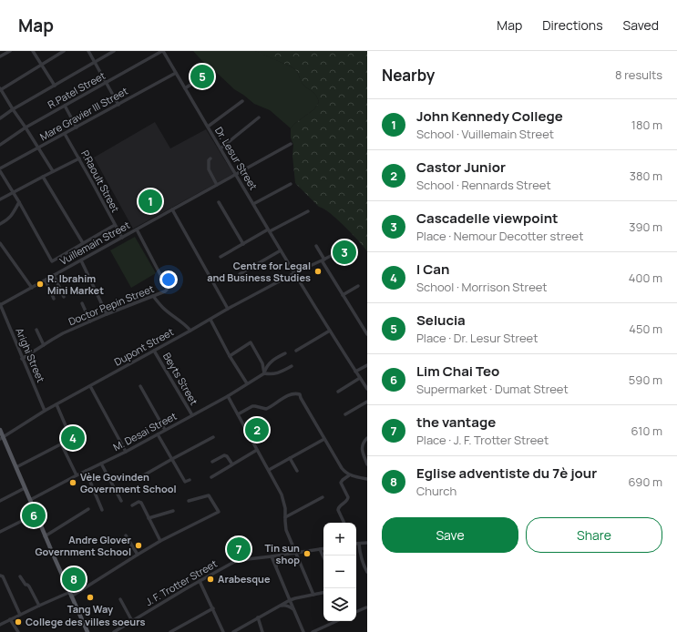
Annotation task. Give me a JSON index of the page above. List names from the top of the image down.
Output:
{
  "streets": {
    "street": [
      "R.Patel Street",
      "Mare Gravier III Street",
      "Dr. Lesur Street",
      "P.Raoult Street",
      "Vuillemain Street",
      "Doctor Pepin Street",
      "Dupont Street",
      "Arighi Street",
      "Beyts Street",
      "M. Desai Street",
      "J. F. Trotter Street"
    ]
  },
  "crossings": [
    ["R.Patel Street", "Dr. Lesur Street"],
    ["Mare Gravier III Street", "Dr. Lesur Street"],
    ["Mare Gravier III Street", "P.Raoult Street"],
    ["Dr. Lesur Street", "Vuillemain Street"],
    ["Dr. Lesur Street", "Dupont Street"],
    ["P.Raoult Street", "Vuillemain Street"],
    ["Vuillemain Street", "Doctor Pepin Street"],
    ["Vuillemain Street", "Arighi Street"],
    ["Doctor Pepin Street", "Arighi Street"],
    ["Dupont Street", "Arighi Street"],
    ["Dupont Street", "Beyts Street"],
    ["Beyts Street", "M. Desai Street"]
  ],
  "places": [
    "Centre for Legal and Business Studies",
    "R. Ibrahim Mini Market",
    "Vèle Govinden Government School",
    "Andre Glover Government School",
    "Tin sun shop",
    "Arabesque",
    "Tang Way",
    "College des villes soeurs"
  ],
  "page": {
    "header": "Map",
    "nav": ["Map", "Directions", "Saved"],
    "heading": ["Nearby", "8 results"],
    "pins": [
      "5",
      "1",
      "3",
      "2",
      "4",
      "6",
      "7",
      "8"
    ],
    "list": [
      {
        "mark": "1",
        "name": "John Kennedy College",
        "note": "School · Vuillemain Street",
        "value": "180 m"
      },
      {
        "mark": "2",
        "name": "Castor Junior",
        "note": "School · Rennards Street",
        "value": "380 m"
      },
      {
        "mark": "3",
        "name": "Cascadelle viewpoint",
        "note": "Place · Nemour Decotter street",
        "value": "390 m"
      },
      {
        "mark": "4",
        "name": "I Can",
        "note": "School · Morrison Street",
        "value": "400 m"
      },
      {
        "mark": "5",
        "name": "Selucia",
        "note": "Place · Dr. Lesur Street",
        "value": "450 m"
      },
      {
        "mark": "6",
        "name": "Lim Chai Teo",
        "note": "Supermarket · Dumat Street",
        "value": "590 m"
      },
      {
        "mark": "7",
        "name": "the vantage",
        "note": "Place · J. F. Trotter Street",
        "value": "610 m"
      },
      {
        "mark": "8",
        "name": "Eglise adventiste du 7è jour",
        "note": "Church",
        "value": "690 m"
      }
    ],
    "buttons": ["Save", "Share"],
    "map_buttons": ["+", "−"]
  }
}
